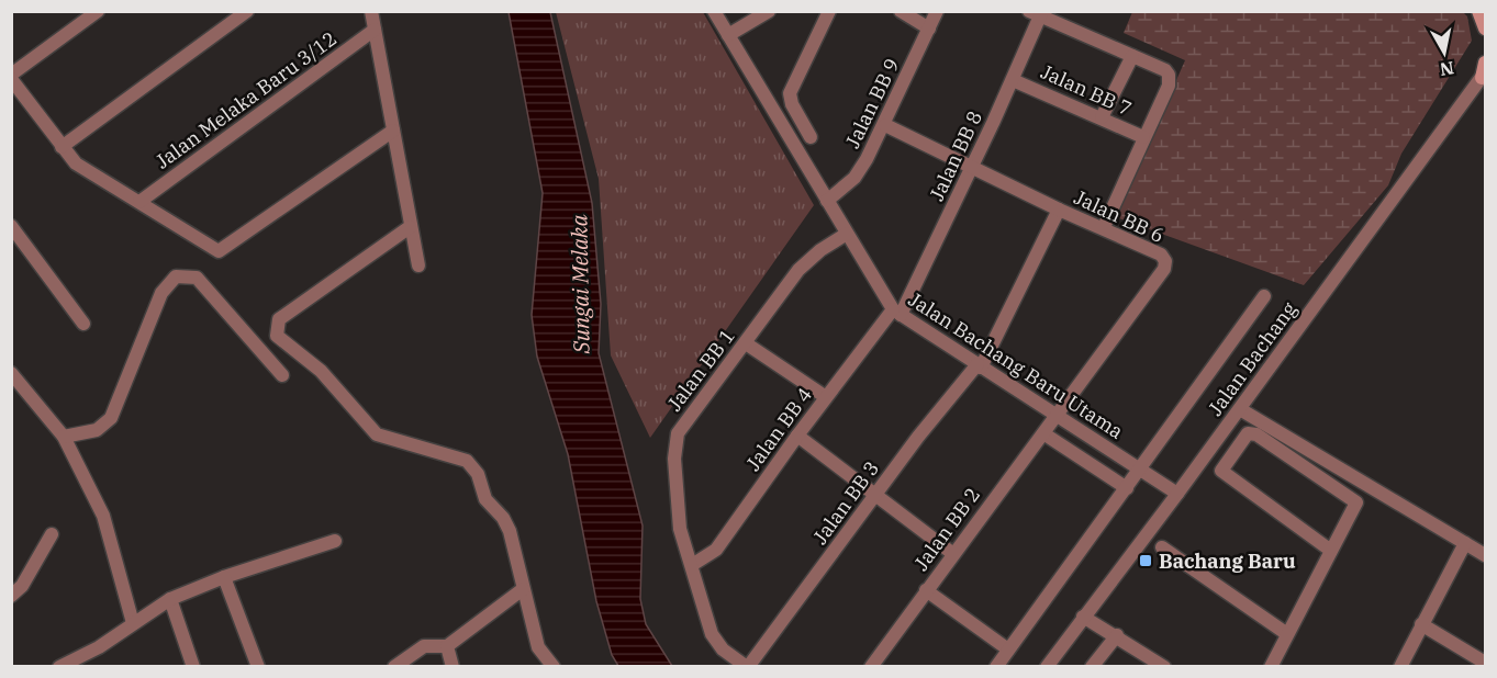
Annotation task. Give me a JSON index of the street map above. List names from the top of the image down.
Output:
{
  "streets": {
    "street": [
      "Jalan BB 7",
      "Jalan Melaka Baru 3/12",
      "Jalan BB 9",
      "Jalan BB 8",
      "Jalan BB 6",
      "Jalan Bachang",
      "Jalan Bachang Baru Utama",
      "Jalan BB 1",
      "Jalan BB 4",
      "Jalan BB 3",
      "Jalan BB 2"
    ]
  },
  "crossings": [
    ["Jalan BB 7", "Jalan BB 8"],
    ["Jalan BB 9", "Jalan BB 6"],
    ["Jalan BB 9", "Jalan Bachang Baru Utama"],
    ["Jalan BB 8", "Jalan BB 6"],
    ["Jalan BB 8", "Jalan Bachang Baru Utama"],
    ["Jalan BB 8", "Jalan BB 4"],
    ["Jalan BB 6", "Jalan Bachang Baru Utama"],
    ["Jalan BB 6", "Jalan BB 3"],
    ["Jalan BB 6", "Jalan BB 2"],
    ["Jalan Bachang", "Jalan Bachang Baru Utama"],
    ["Jalan Bachang Baru Utama", "Jalan BB 1"],
    ["Jalan Bachang Baru Utama", "Jalan BB 4"],
    ["Jalan Bachang Baru Utama", "Jalan BB 3"],
    ["Jalan Bachang Baru Utama", "Jalan BB 2"],
    ["Jalan BB 1", "Jalan BB 4"],
    ["Jalan BB 1", "Jalan BB 3"]
  ],
  "water": ["Sungai Melaka"],
  "places": {
    "transit": ["Bachang Baru"]
  },
  "north": "bottom"
}
